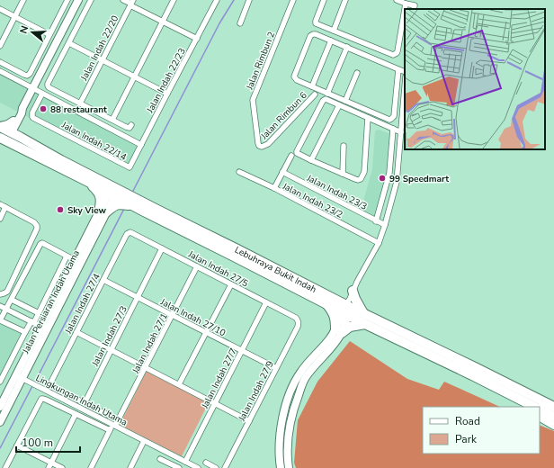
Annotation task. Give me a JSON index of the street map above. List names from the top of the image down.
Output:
{
  "streets": {
    "highway": ["Lebuhraya Bukit Indah"],
    "main road": ["Jalan Persiaran Indah Utama"],
    "street": [
      "Jalan Indah 22/20",
      "Jalan Rimbun 2",
      "Jalan Indah 22/23",
      "Jalan Rimbun 6",
      "Jalan Indah 22/14",
      "Jalan Indah 23/3",
      "Jalan Indah 23/2",
      "Jalan Indah 27/5",
      "Jalan Indah 27/4",
      "Jalan Indah 27/10",
      "Jalan Indah 27/3",
      "Jalan Indah 27/1",
      "Jalan Indah 27/7",
      "Jalan Indah 27/9",
      "Lingkungan Indah Utama"
    ]
  },
  "crossings": [
    ["Jalan Rimbun 2", "Jalan Rimbun 6"],
    ["Jalan Indah 22/23", "Jalan Indah 22/14"],
    ["Jalan Indah 27/5", "Jalan Indah 27/4"],
    ["Jalan Indah 27/5", "Jalan Indah 27/3"],
    ["Jalan Indah 27/5", "Jalan Indah 27/1"],
    ["Jalan Indah 27/5", "Jalan Indah 27/7"],
    ["Jalan Indah 27/5", "Jalan Indah 27/9"],
    ["Jalan Persiaran Indah Utama", "Lingkungan Indah Utama"],
    ["Jalan Indah 27/4", "Jalan Indah 27/10"],
    ["Jalan Indah 27/4", "Jalan Indah 27/3"],
    ["Jalan Indah 27/10", "Jalan Indah 27/3"],
    ["Jalan Indah 27/10", "Jalan Indah 27/1"],
    ["Jalan Indah 27/10", "Jalan Indah 27/7"],
    ["Jalan Indah 27/10", "Jalan Indah 27/9"],
    ["Jalan Indah 27/1", "Lingkungan Indah Utama"],
    ["Jalan Indah 27/7", "Lingkungan Indah Utama"]
  ],
  "places": ["88 restaurant", "99 Speedmart", "Sky View"],
  "legend": ["Road", "Park"],
  "scale_bar": "100 m",
  "north": "left"
}
